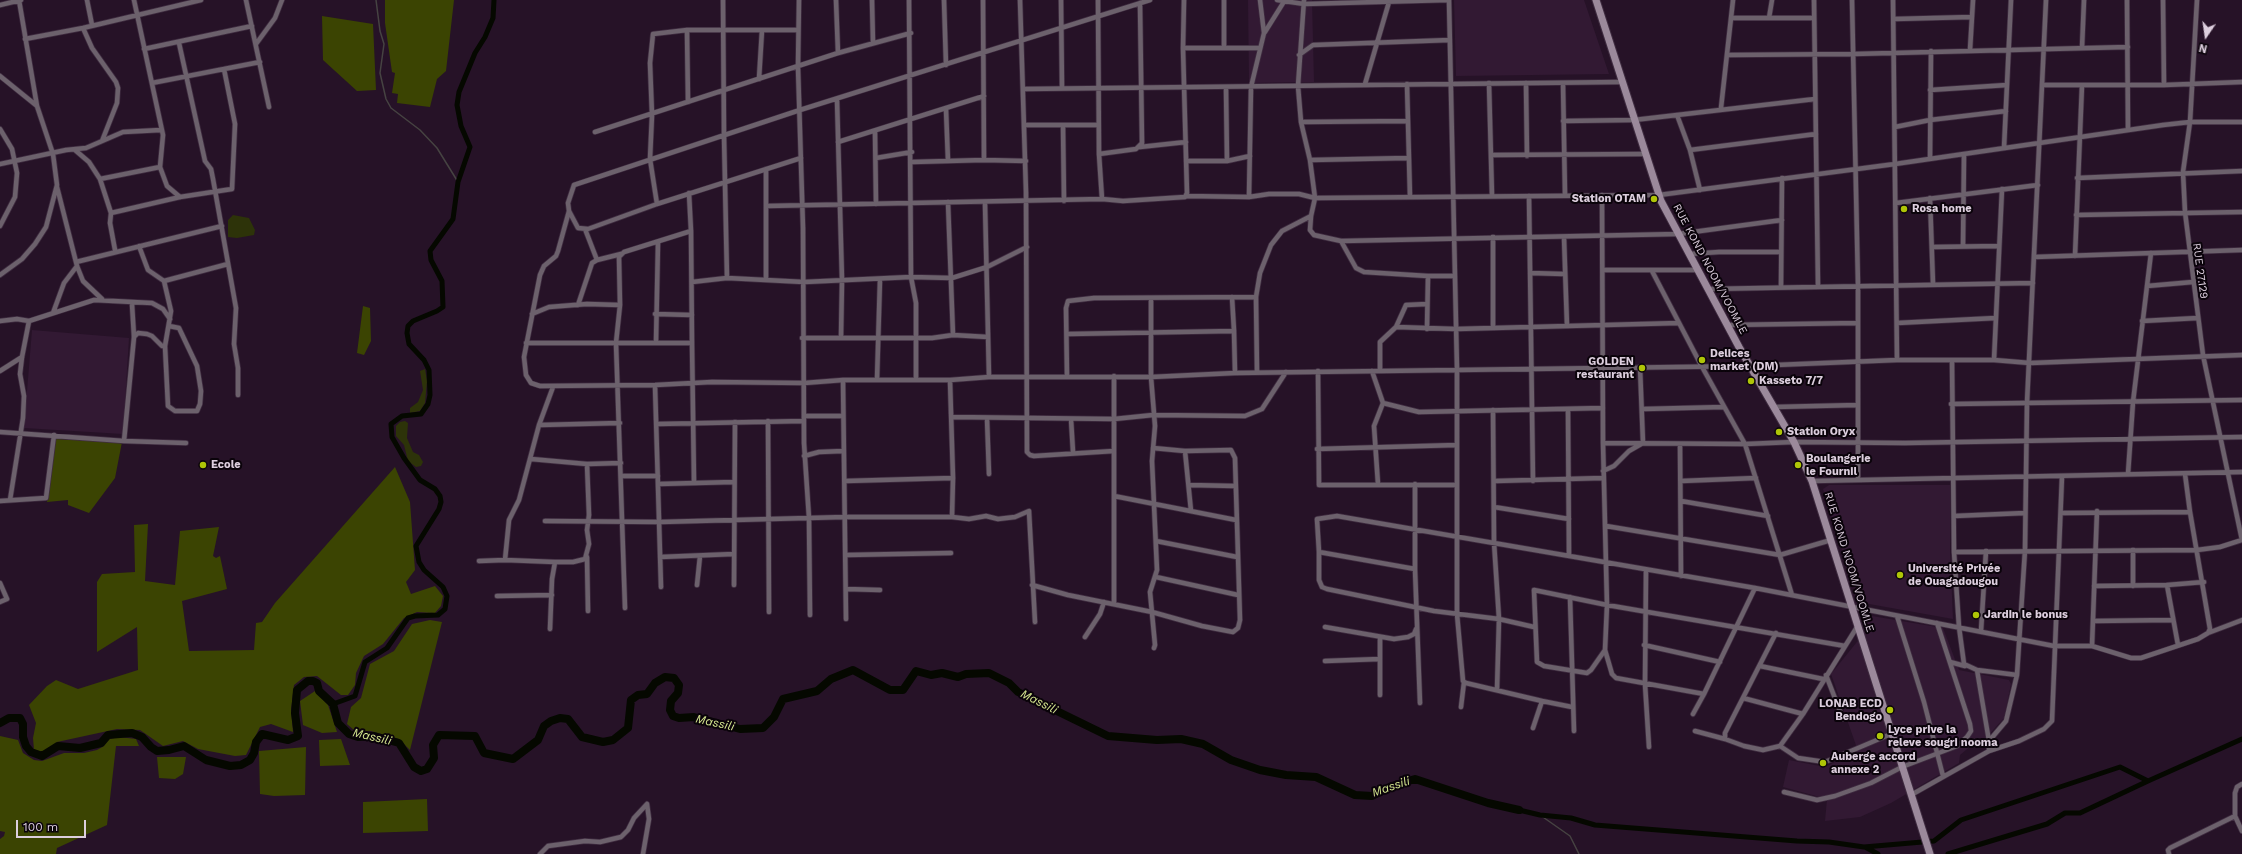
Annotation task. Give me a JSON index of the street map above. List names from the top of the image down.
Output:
{
  "streets": {
    "street": ["RUE KOND NOOM/VOOMLE", "RUE 27.129"]
  },
  "water": ["Massili"],
  "places": [
    "Station OTAM",
    "Rosa home",
    "Delices market (DM)",
    "GOLDEN restaurant",
    "Kasseto 7/7",
    "Station Oryx",
    "Ecole",
    "Boulangerie le Fournil",
    "Université Privée de Ouagadougou",
    "Jardin le bonus",
    "LONAB ECD Bendogo",
    "Lyce prive la releve sougri nooma",
    "Auberge accord annexe 2"
  ],
  "scale_bar": "100 m",
  "north": "bottom"
}
